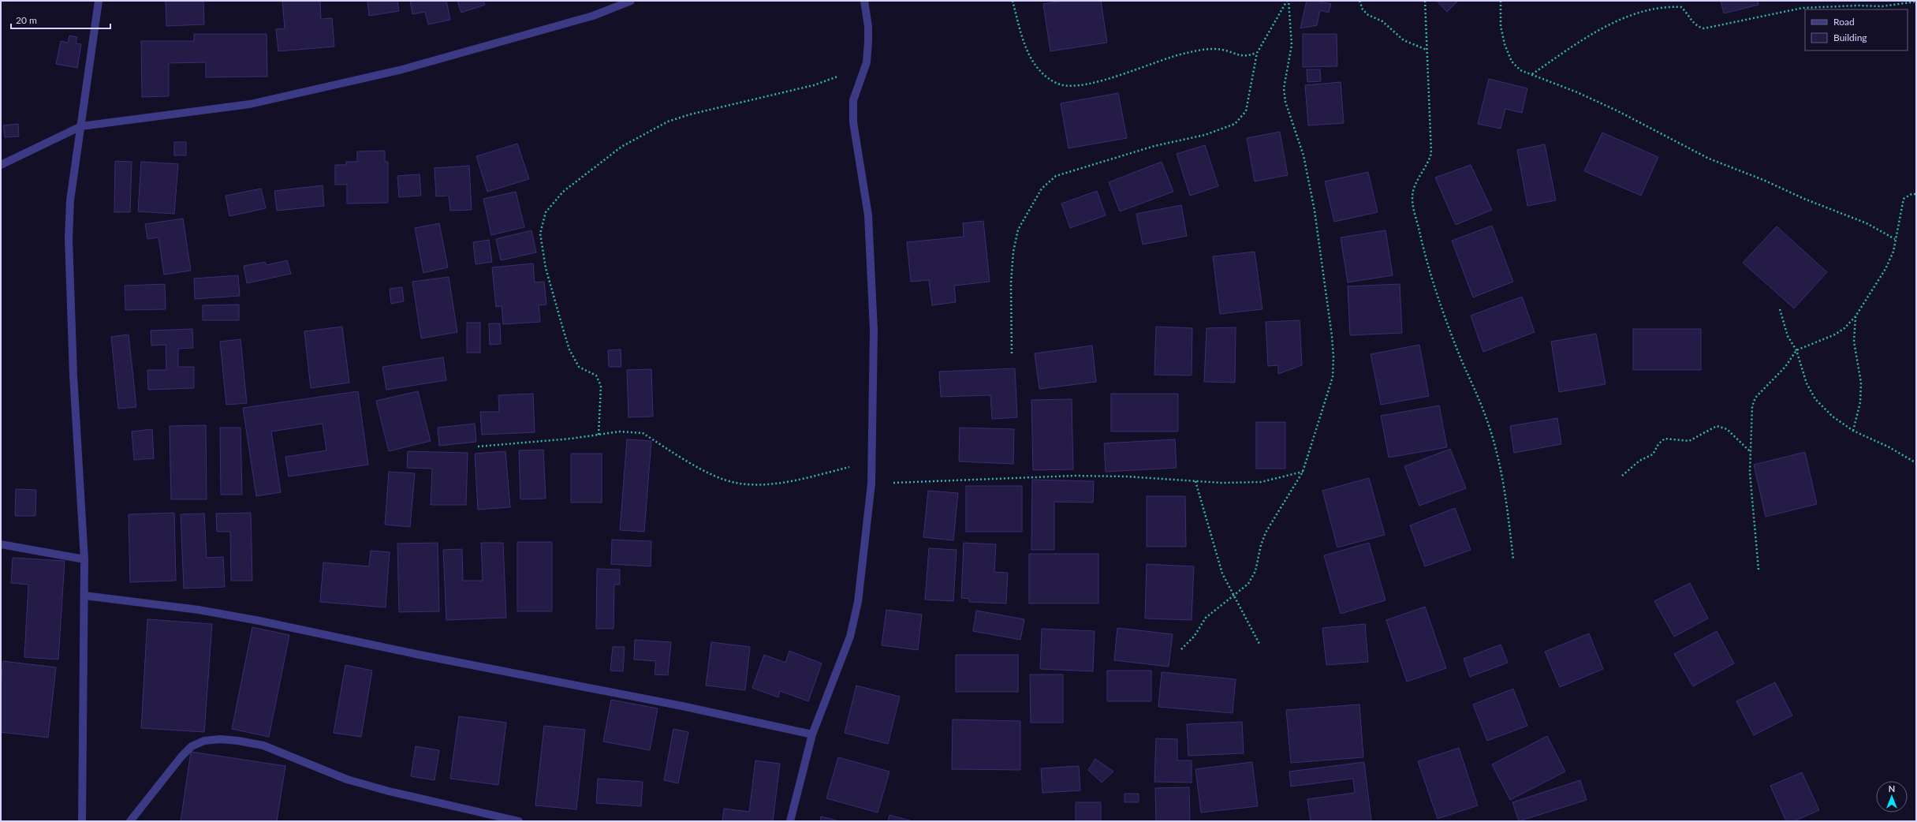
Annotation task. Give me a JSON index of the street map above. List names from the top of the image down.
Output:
{
  "legend": ["Road", "Building"],
  "scale_bar": "20 m",
  "north": "top"
}
